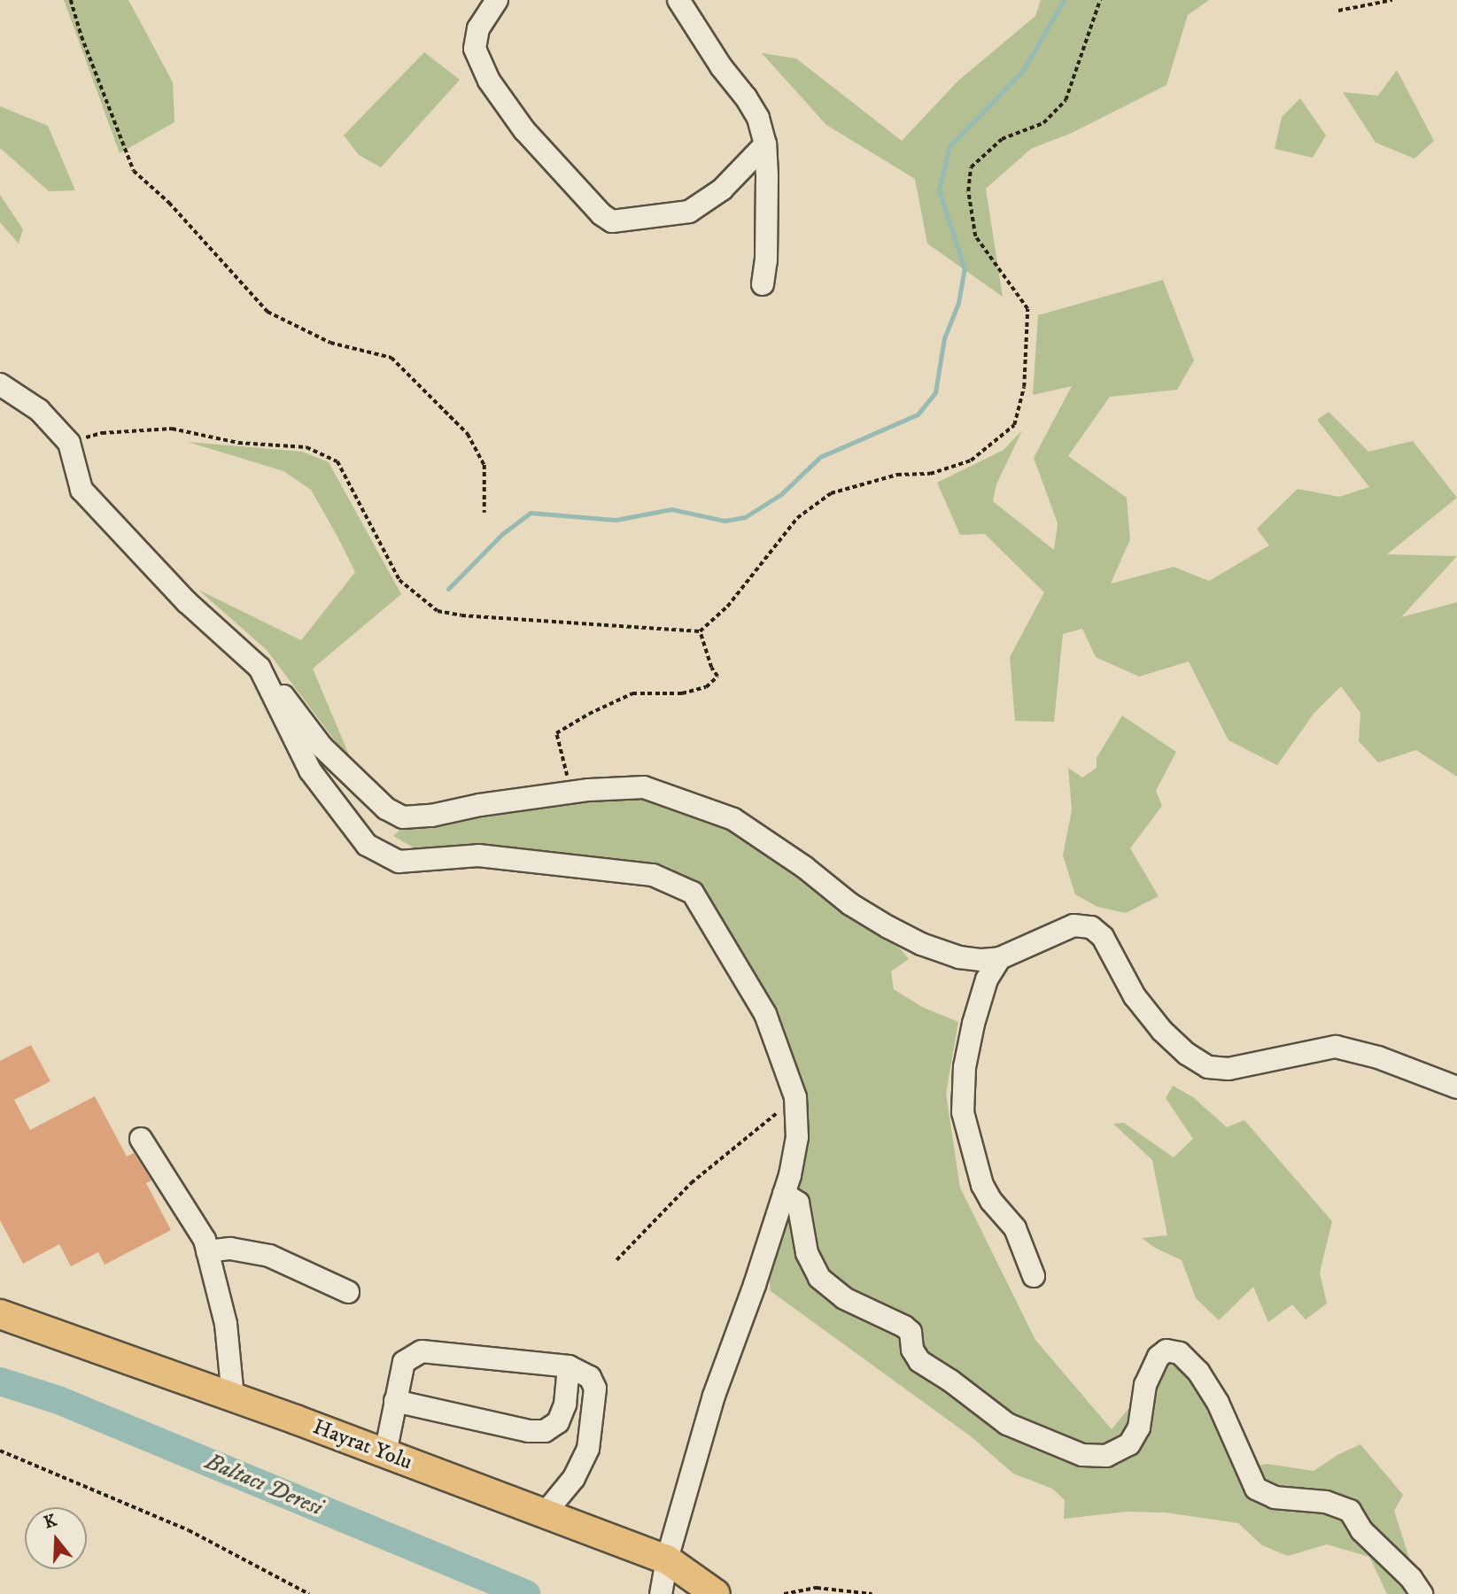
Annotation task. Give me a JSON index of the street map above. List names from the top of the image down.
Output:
{
  "streets": {
    "main road": ["Hayrat Yolu"]
  },
  "water": ["Baltacı Deresi"],
  "north": "top"
}
